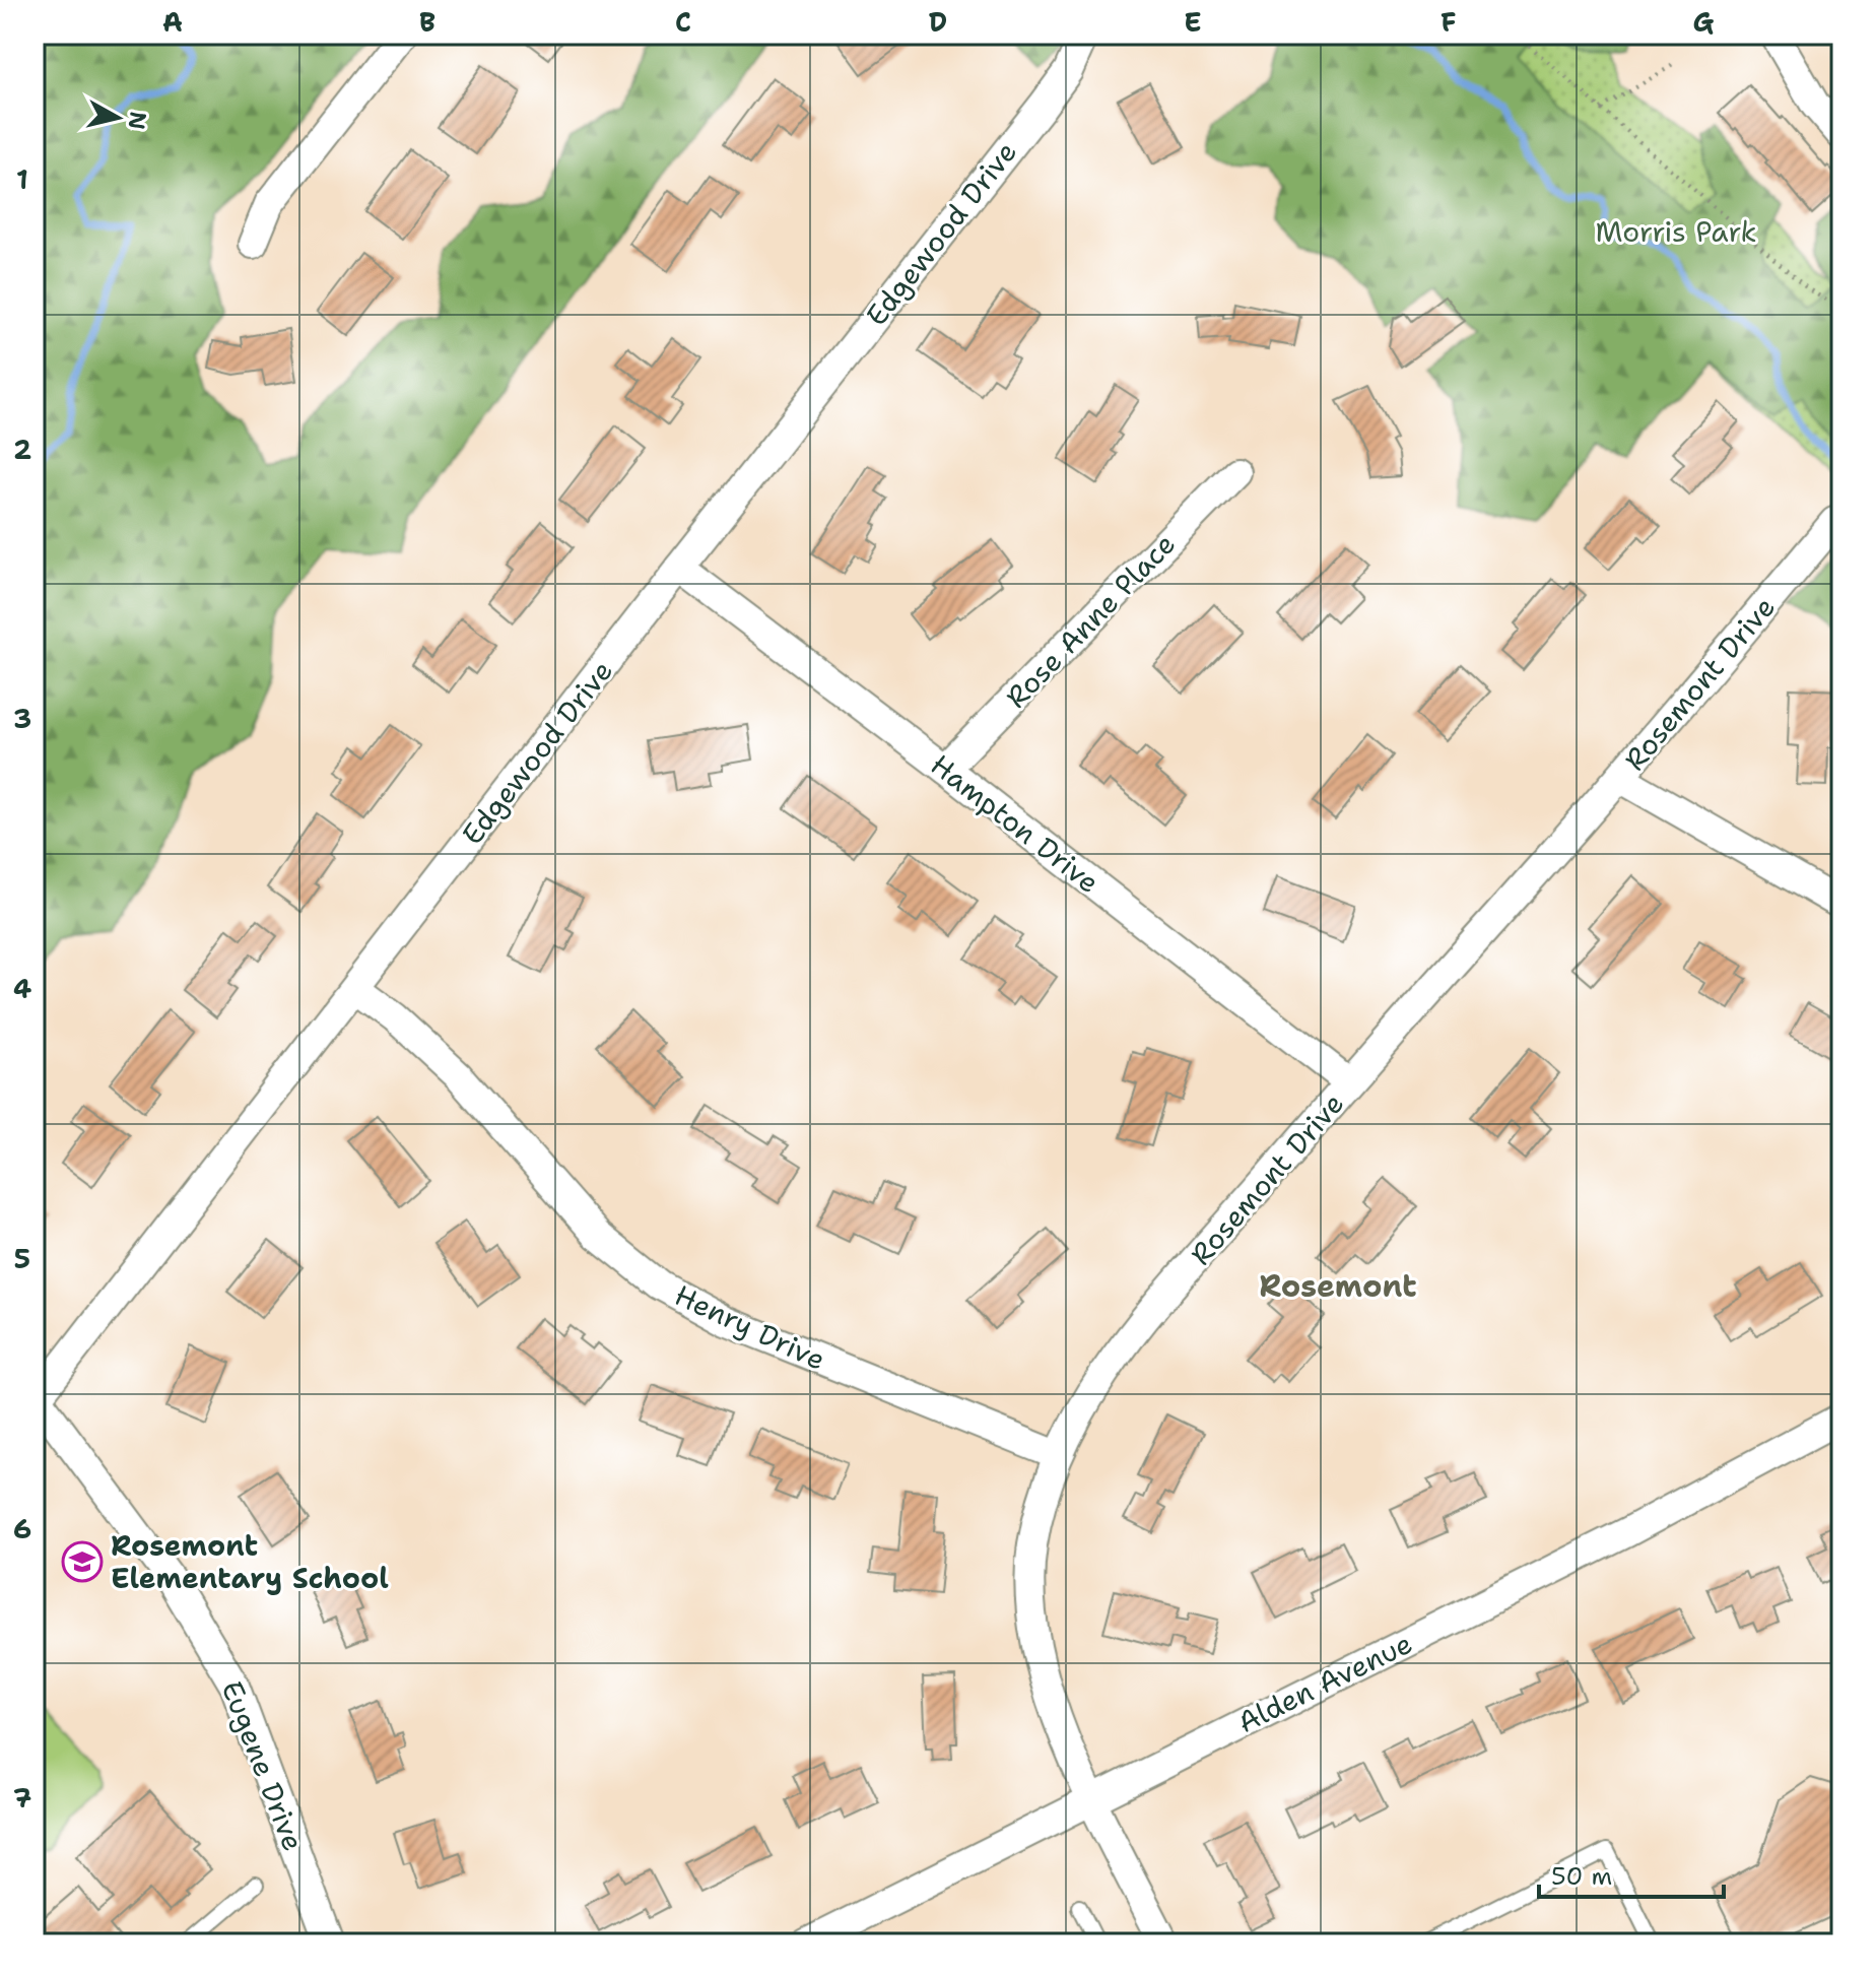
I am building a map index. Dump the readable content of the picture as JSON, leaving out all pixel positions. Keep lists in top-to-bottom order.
{
  "streets": {
    "street": [
      "Edgewood Drive",
      "Rose Anne Place",
      "Rosemont Drive",
      "Hampton Drive",
      "Henry Drive",
      "Alden Avenue",
      "Eugene Drive"
    ]
  },
  "crossings": [
    ["Edgewood Drive", "Hampton Drive"],
    ["Edgewood Drive", "Henry Drive"],
    ["Edgewood Drive", "Eugene Drive"],
    ["Rose Anne Place", "Hampton Drive"],
    ["Rosemont Drive", "Hampton Drive"],
    ["Rosemont Drive", "Henry Drive"],
    ["Rosemont Drive", "Alden Avenue"]
  ],
  "districts": ["Rosemont"],
  "parks": ["Morris Park"],
  "places": {
    "school or university": ["Rosemont Elementary School"]
  },
  "scale_bar": "50 m",
  "north": "right",
  "grid": {
    "columns": [
      "A",
      "B",
      "C",
      "D",
      "E",
      "F",
      "G"
    ],
    "rows": [
      "1",
      "2",
      "3",
      "4",
      "5",
      "6",
      "7"
    ]
  }
}
